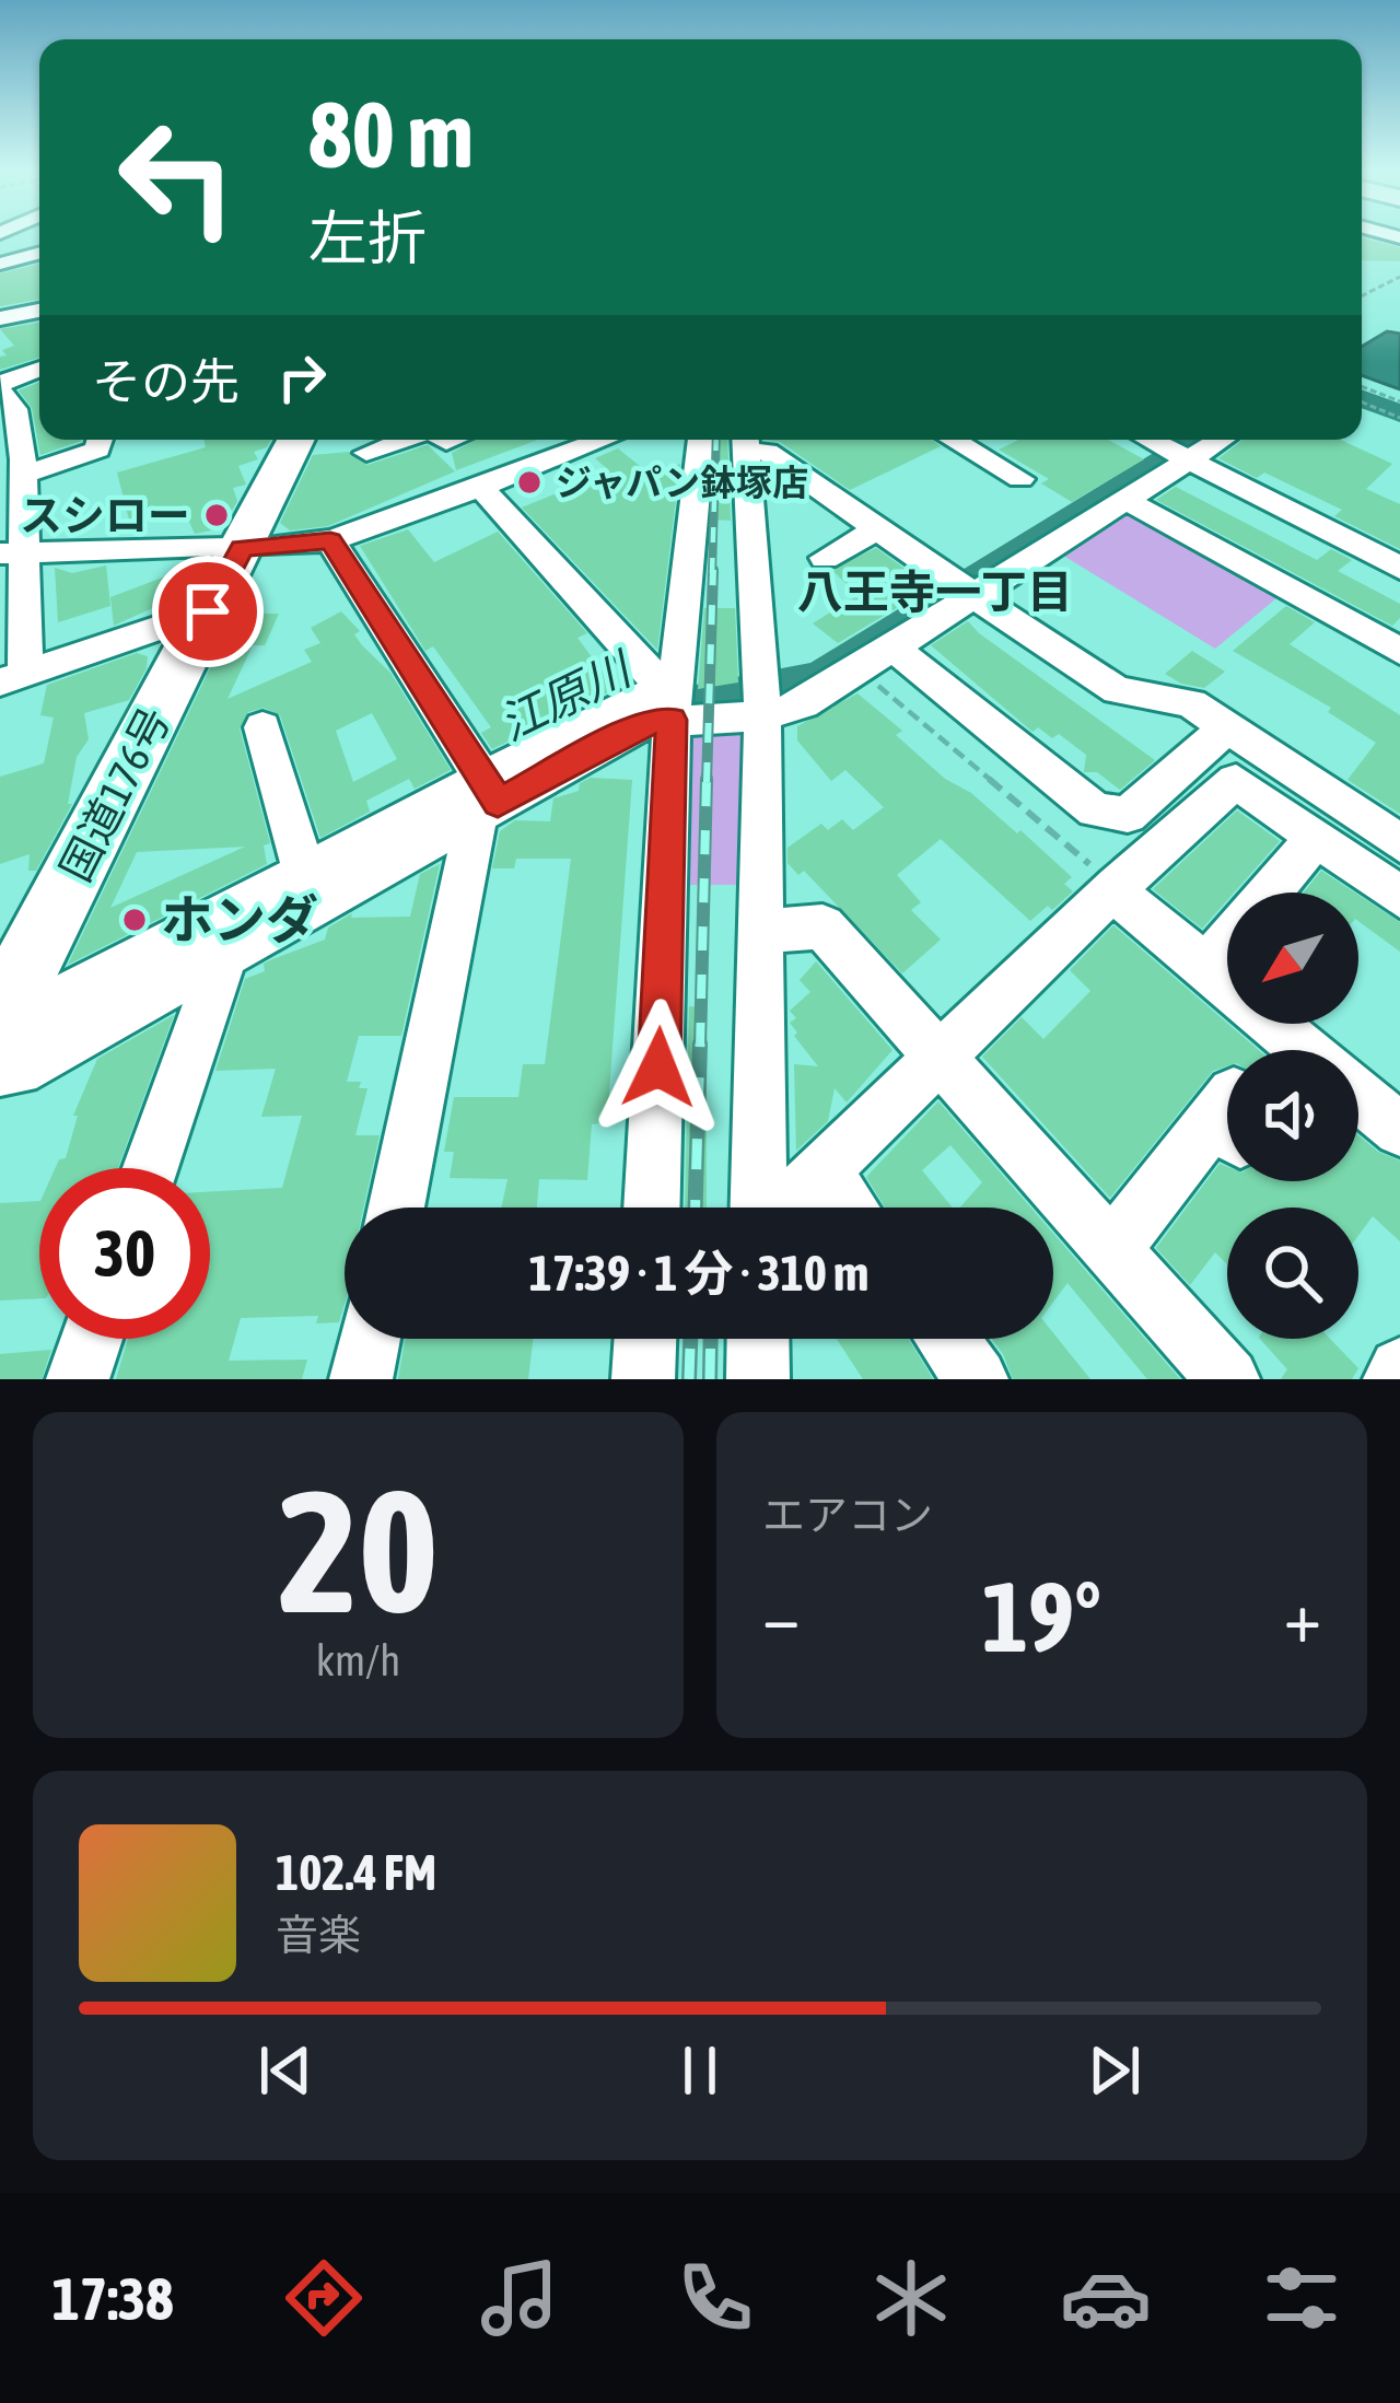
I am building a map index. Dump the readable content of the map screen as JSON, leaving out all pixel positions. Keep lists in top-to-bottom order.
{
  "streets": {
    "highway": ["国道176号"]
  },
  "districts": ["八王寺一丁目"],
  "water": ["江原川"],
  "places": ["ジャパン鉢塚店", "スシロー", "ホンダ"],
  "north": "bottom left",
  "page": {
    "turn": ["80 m", "左折"],
    "then": "その先",
    "limit": "30",
    "trip": "17:39 · 1 分 · 310 m",
    "tile": [
      ["20", "km/h"],
      "エアコン"
    ],
    "heat": ["−", "19°", "+"],
    "song": ["102.4 FM", "音楽"],
    "tabs": "17:38"
  }
}
